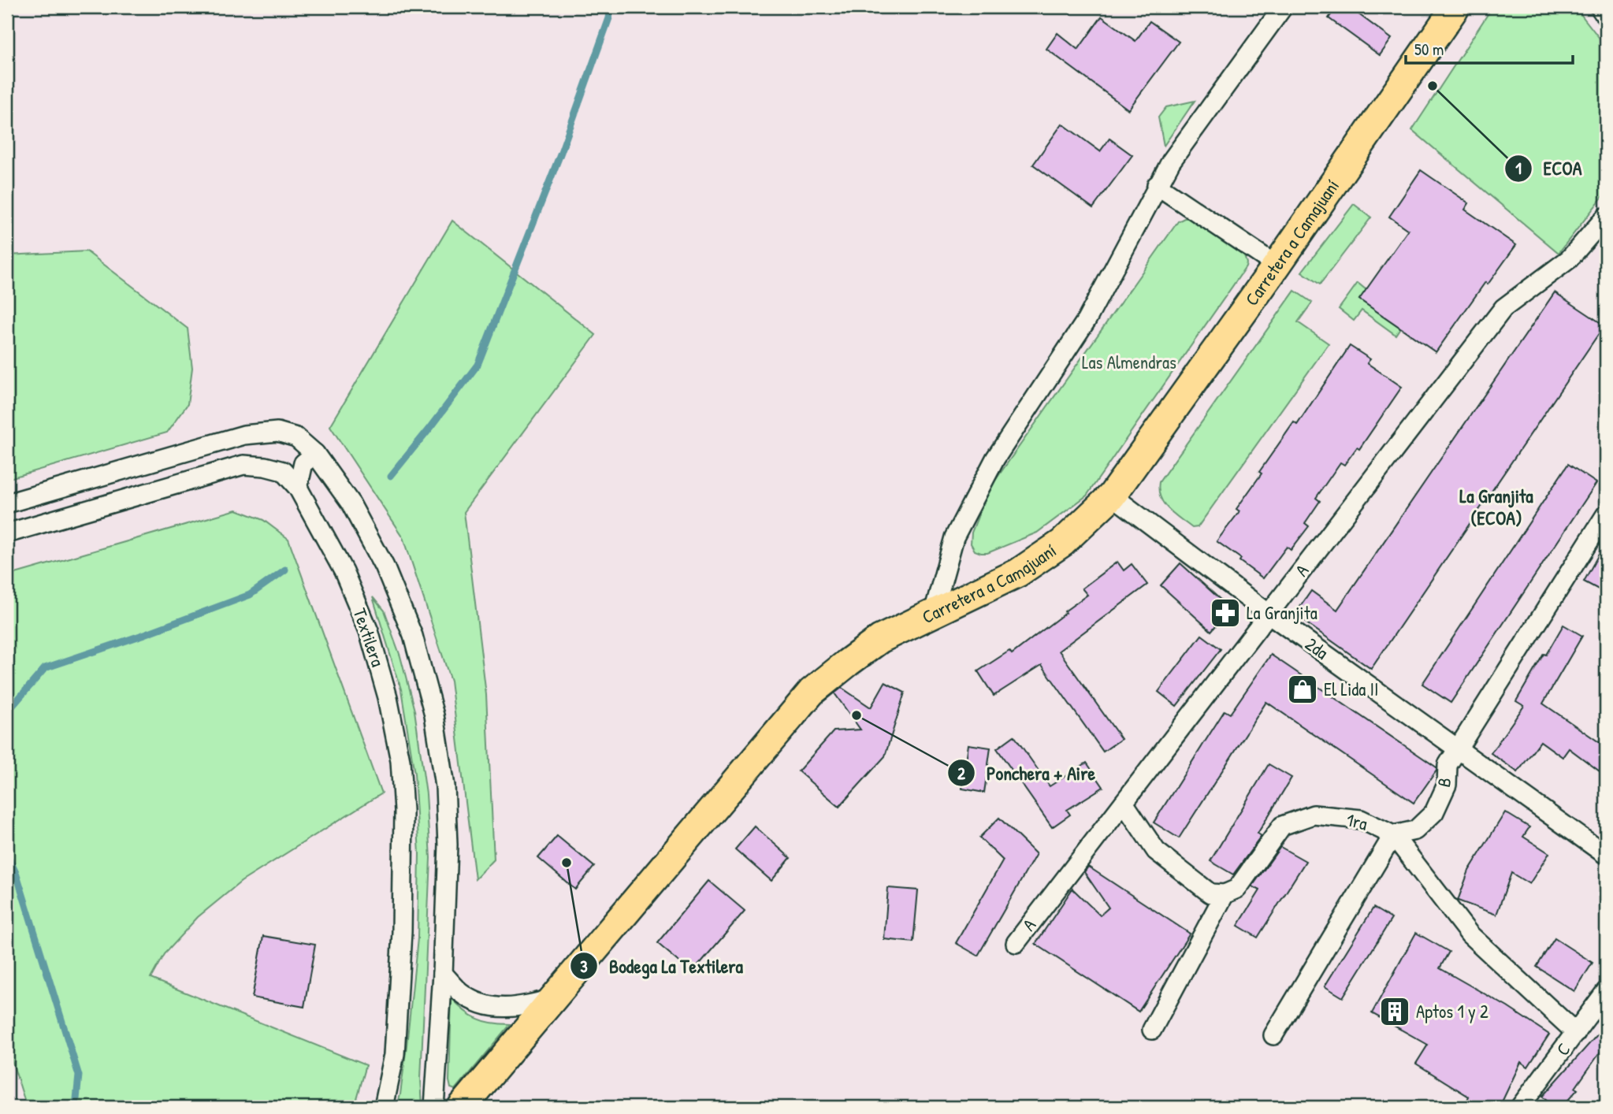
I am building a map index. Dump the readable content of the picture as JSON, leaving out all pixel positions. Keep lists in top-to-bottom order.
{
  "streets": {
    "main road": ["Carretera a Camajuaní"],
    "street": [
      "A",
      "Textilera",
      "2da",
      "B",
      "1ra",
      "C"
    ]
  },
  "crossings": [
    ["Carretera a Camajuaní", "2da"],
    ["A", "2da"],
    ["2da", "B"],
    ["B", "1ra"],
    ["1ra", "C"]
  ],
  "districts": ["La Granjita (ECOA)"],
  "parks": ["Las Almendras"],
  "places": {
    "other": ["ECOA", "Ponchera + Aire", "Bodega La Textilera"],
    "pharmacy": ["La Granjita"],
    "shop": ["El Lida II"],
    "building": ["Aptos 1 y 2"]
  },
  "scale_bar": "50 m"
}
